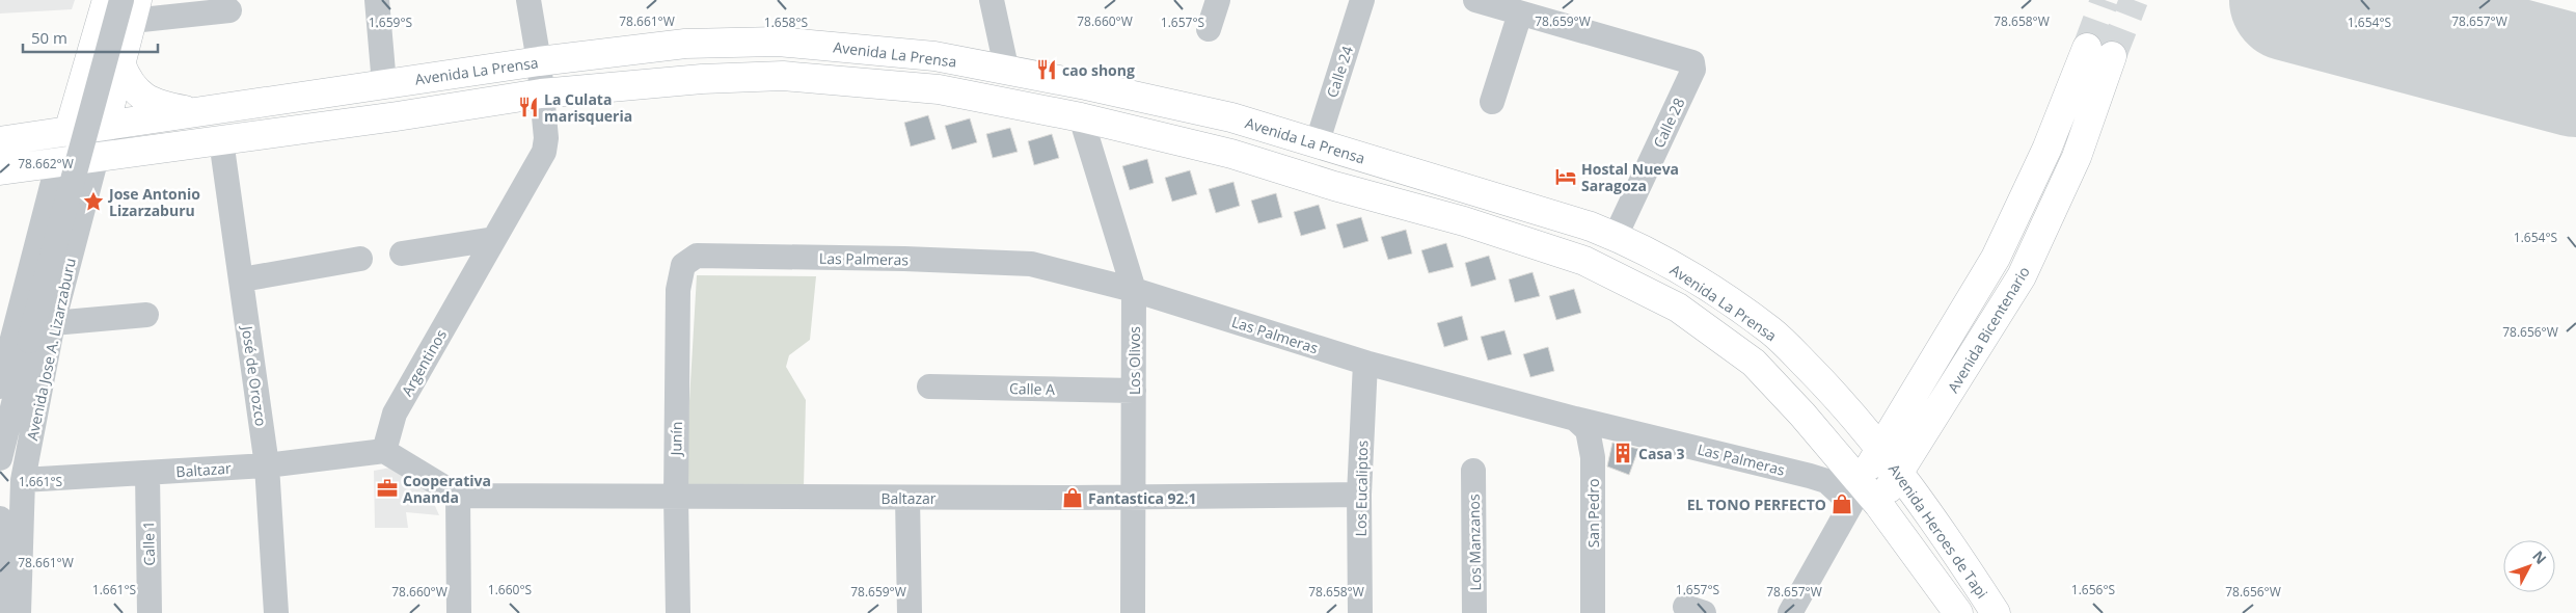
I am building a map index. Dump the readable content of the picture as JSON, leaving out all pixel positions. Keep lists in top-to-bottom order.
{
  "streets": {
    "main road": [
      "Avenida La Prensa",
      "Avenida Bicentenario",
      "Avenida Jose A. Lizarzaburu",
      "Avenida Heroes de Tapi"
    ],
    "street": [
      "Calle 24",
      "Calle 28",
      "Las Palmeras",
      "Los Olivos",
      "Argentinos",
      "José de Orozco",
      "Calle A",
      "Junín",
      "Baltazar",
      "Los Eucaliptos",
      "San Pedro",
      "Los Manzanos",
      "Calle 1"
    ]
  },
  "crossings": [
    ["Avenida La Prensa", "Calle 24"],
    ["Avenida La Prensa", "Calle 28"],
    ["Avenida La Prensa", "Las Palmeras"],
    ["Avenida La Prensa", "Avenida Bicentenario"],
    ["Avenida La Prensa", "Avenida Jose A. Lizarzaburu"],
    ["Avenida La Prensa", "Los Olivos"],
    ["Avenida La Prensa", "Argentinos"],
    ["Avenida La Prensa", "José de Orozco"],
    ["Avenida La Prensa", "Avenida Heroes de Tapi"],
    ["Las Palmeras", "Avenida Bicentenario"],
    ["Las Palmeras", "Los Olivos"],
    ["Las Palmeras", "Junín"],
    ["Las Palmeras", "Los Eucaliptos"],
    ["Las Palmeras", "San Pedro"],
    ["Avenida Bicentenario", "Avenida Heroes de Tapi"],
    ["Avenida Jose A. Lizarzaburu", "Baltazar"],
    ["Los Olivos", "Calle A"],
    ["Los Olivos", "Baltazar"],
    ["Argentinos", "Baltazar"],
    ["José de Orozco", "Baltazar"],
    ["Junín", "Baltazar"],
    ["Baltazar", "Los Eucaliptos"],
    ["Baltazar", "Calle 1"]
  ],
  "places": {
    "restaurant": ["cao shong", "La Culata marisqueria"],
    "hotel": ["Hostal Nueva Saragoza"],
    "place": ["Jose Antonio Lizarzaburu"],
    "building": ["Casa 3"],
    "office": ["Cooperativa Ananda"],
    "shop": ["Fantastica 92.1", "EL TONO PERFECTO"]
  },
  "scale_bar": "50 m",
  "north": "top right",
  "coordinates": [
    "78.661°W",
    "78.660°W",
    "78.659°W",
    "78.658°W",
    "78.657°W",
    "1.659°S",
    "1.658°S",
    "1.657°S",
    "1.654°S",
    "78.662°W",
    "78.656°W",
    "1.661°S",
    "1.660°S",
    "1.656°S"
  ]
}
